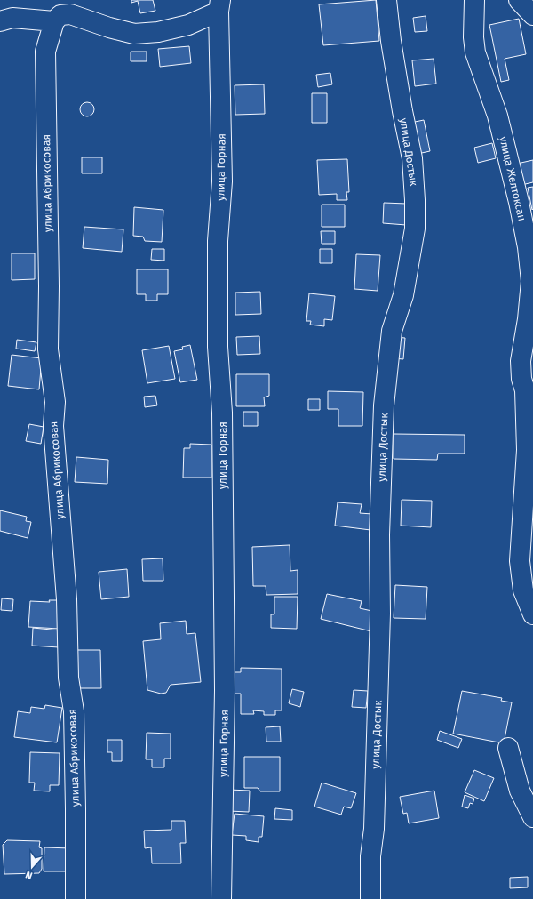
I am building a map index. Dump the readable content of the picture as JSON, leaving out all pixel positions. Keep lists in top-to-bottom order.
{
  "streets": {
    "street": [
      "улица Достык",
      "улица Горная",
      "улица Желтоксан",
      "улица Абрикосовая"
    ]
  },
  "north": "bottom"
}
